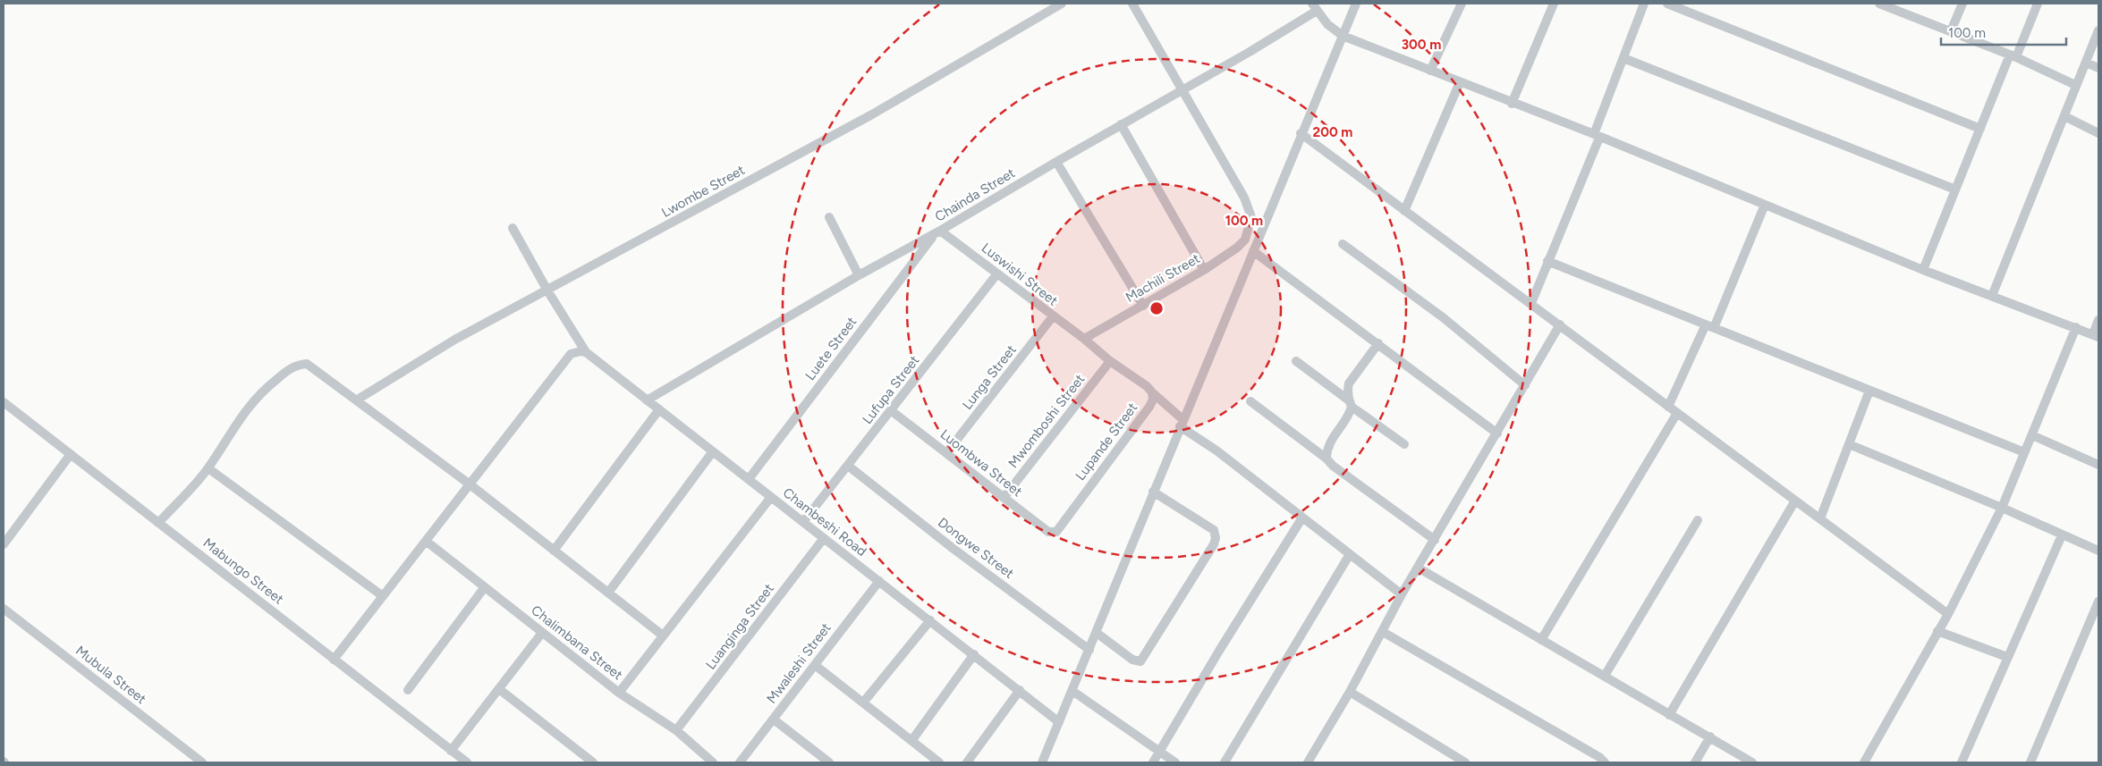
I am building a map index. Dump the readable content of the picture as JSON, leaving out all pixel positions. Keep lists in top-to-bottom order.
{
  "streets": {
    "street": [
      "Lwombe Street",
      "Chainda Street",
      "Luswishi Street",
      "Machili Street",
      "Luete Street",
      "Lunga Street",
      "Lufupa Street",
      "Mwomboshi Street",
      "Lupande Street",
      "Luombwa Street",
      "Chambeshi Road",
      "Dongwe Street",
      "Mabungo Street",
      "Luanginga Street",
      "Chalimbana Street",
      "Mwaleshi Street",
      "Mubula Street"
    ]
  },
  "crossings": [
    ["Lwombe Street", "Chambeshi Road"],
    ["Chainda Street", "Luswishi Street"],
    ["Chainda Street", "Luete Street"],
    ["Chainda Street", "Chambeshi Road"],
    ["Luswishi Street", "Machili Street"],
    ["Luswishi Street", "Luete Street"],
    ["Luswishi Street", "Lunga Street"],
    ["Luswishi Street", "Lufupa Street"],
    ["Luete Street", "Chambeshi Road"],
    ["Lunga Street", "Luombwa Street"],
    ["Lufupa Street", "Luombwa Street"],
    ["Lufupa Street", "Chambeshi Road"],
    ["Lufupa Street", "Dongwe Street"],
    ["Mwomboshi Street", "Luombwa Street"],
    ["Lupande Street", "Luombwa Street"],
    ["Chambeshi Road", "Luanginga Street"],
    ["Chambeshi Road", "Mwaleshi Street"],
    ["Luanginga Street", "Chalimbana Street"]
  ],
  "scale_bar": "100 m",
  "rings": ["300 m", "200 m", "100 m"]
}
